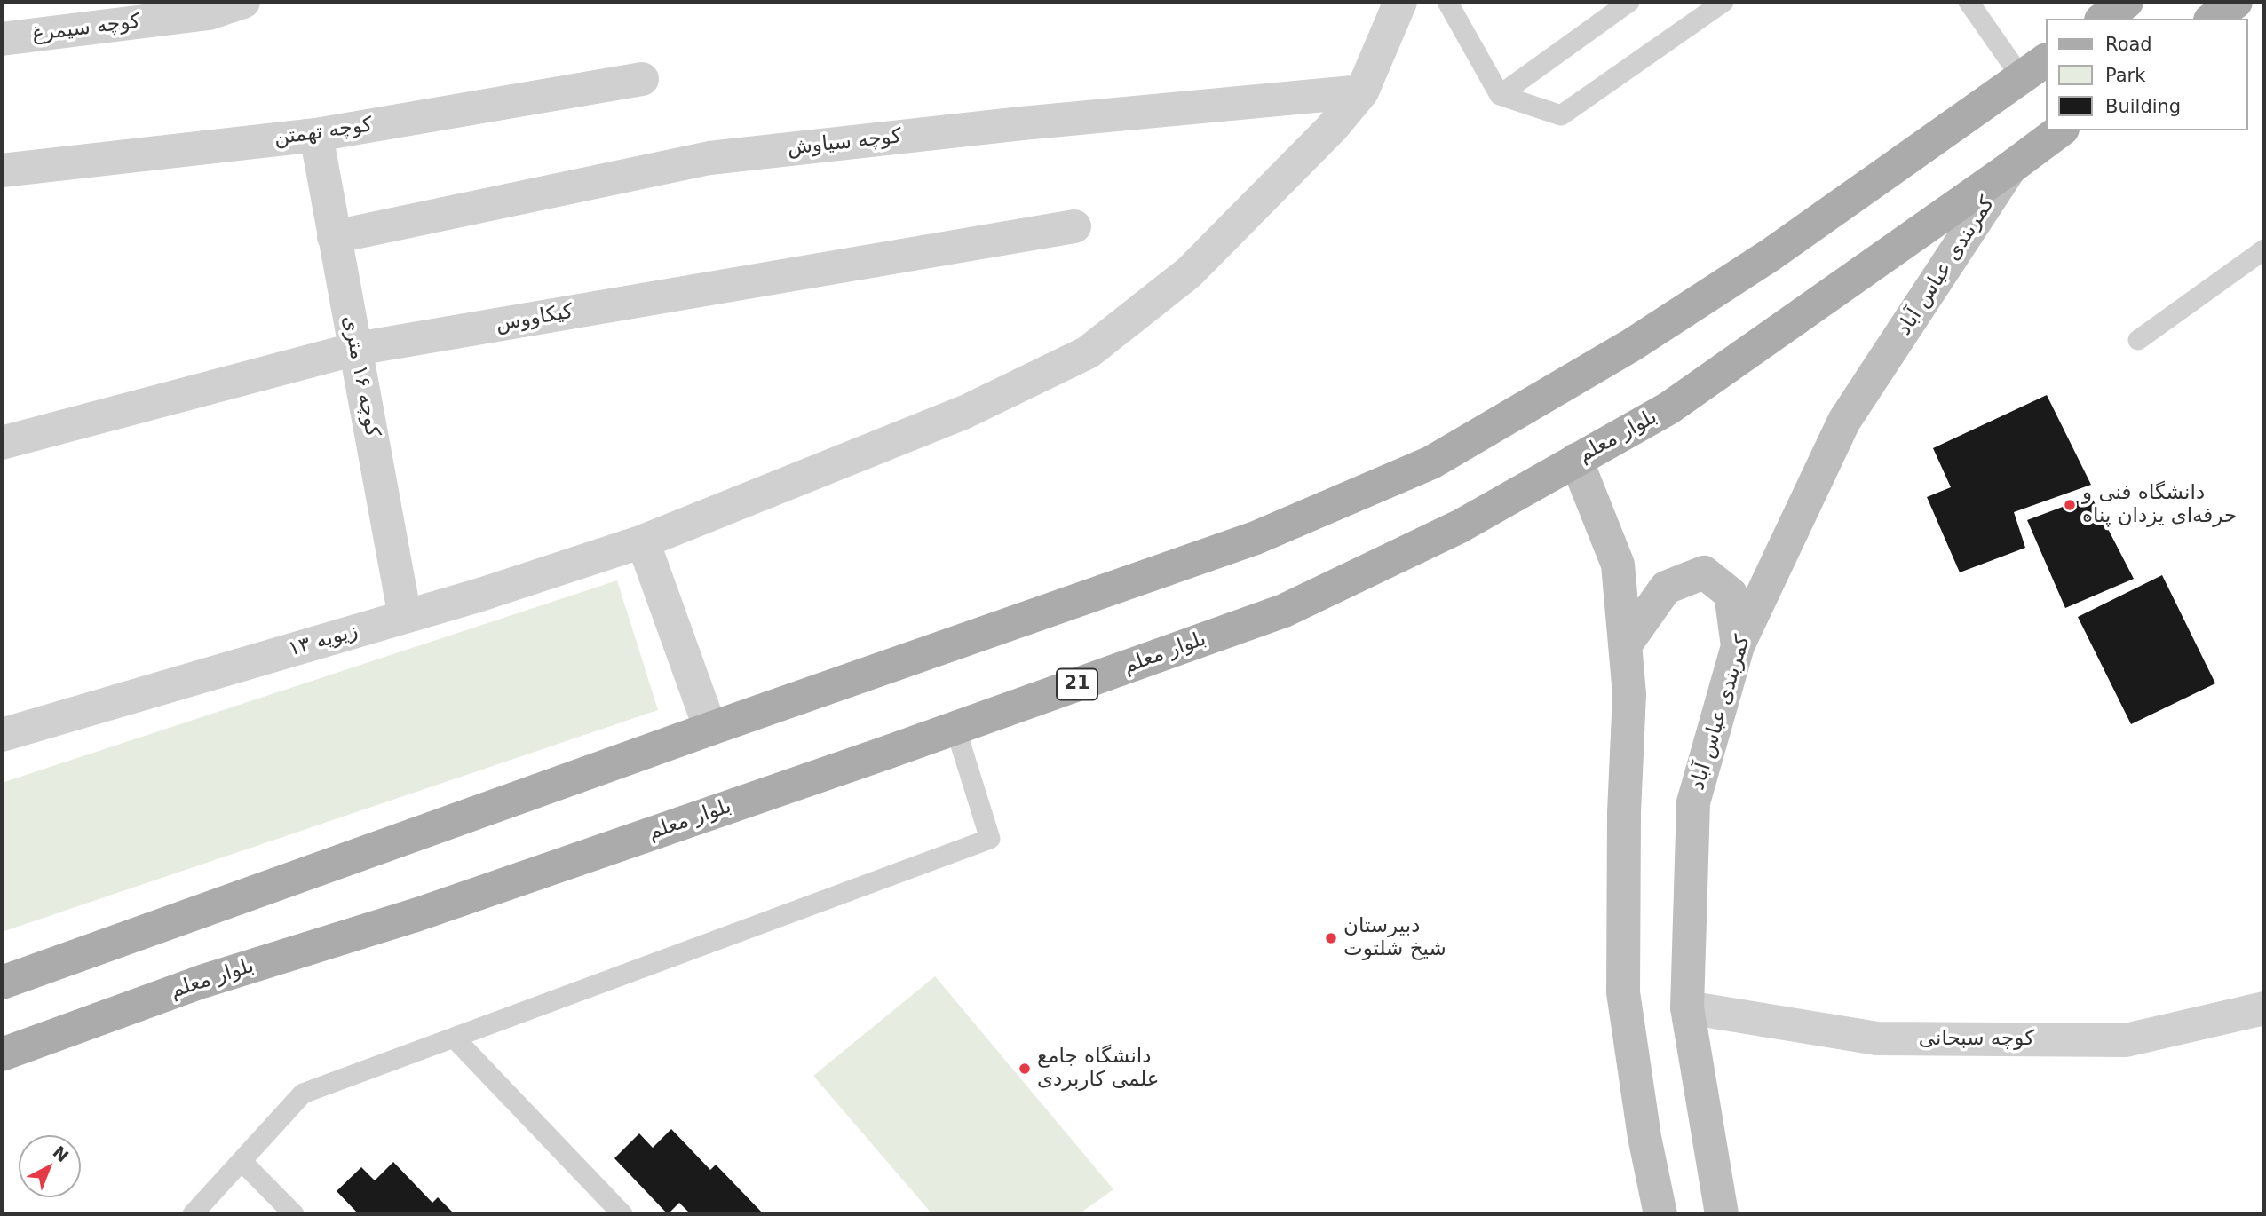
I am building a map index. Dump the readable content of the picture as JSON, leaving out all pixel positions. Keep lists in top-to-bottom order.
{
  "streets": {
    "main road": ["کمربندی عباس آباد", "بلوار معلم", "21"],
    "street": [
      "کوچه سیمرغ",
      "کوچه تهمتن",
      "کوچه سیاوش",
      "کیکاووس",
      "کوچه ۱۶ متری",
      "زیویه ۱۳",
      "کوچه سبحانی"
    ]
  },
  "crossings": [
    ["کوچه تهمتن", "کوچه ۱۶ متری"],
    ["کوچه سیاوش", "کوچه ۱۶ متری"],
    ["کوچه سیاوش", "زیویه ۱۳"],
    ["کمربندی عباس آباد", "بلوار معلم"],
    ["کمربندی عباس آباد", "کوچه سبحانی"],
    ["کیکاووس", "کوچه ۱۶ متری"],
    ["کوچه ۱۶ متری", "زیویه ۱۳"]
  ],
  "places": ["دانشگاه فنی و حرفه‌ای یزدان پناه", "دبیرستان شیخ شلتوت", "دانشگاه جامع علمی کاربردی"],
  "legend": ["Road", "Park", "Building"],
  "north": "top right"
}
